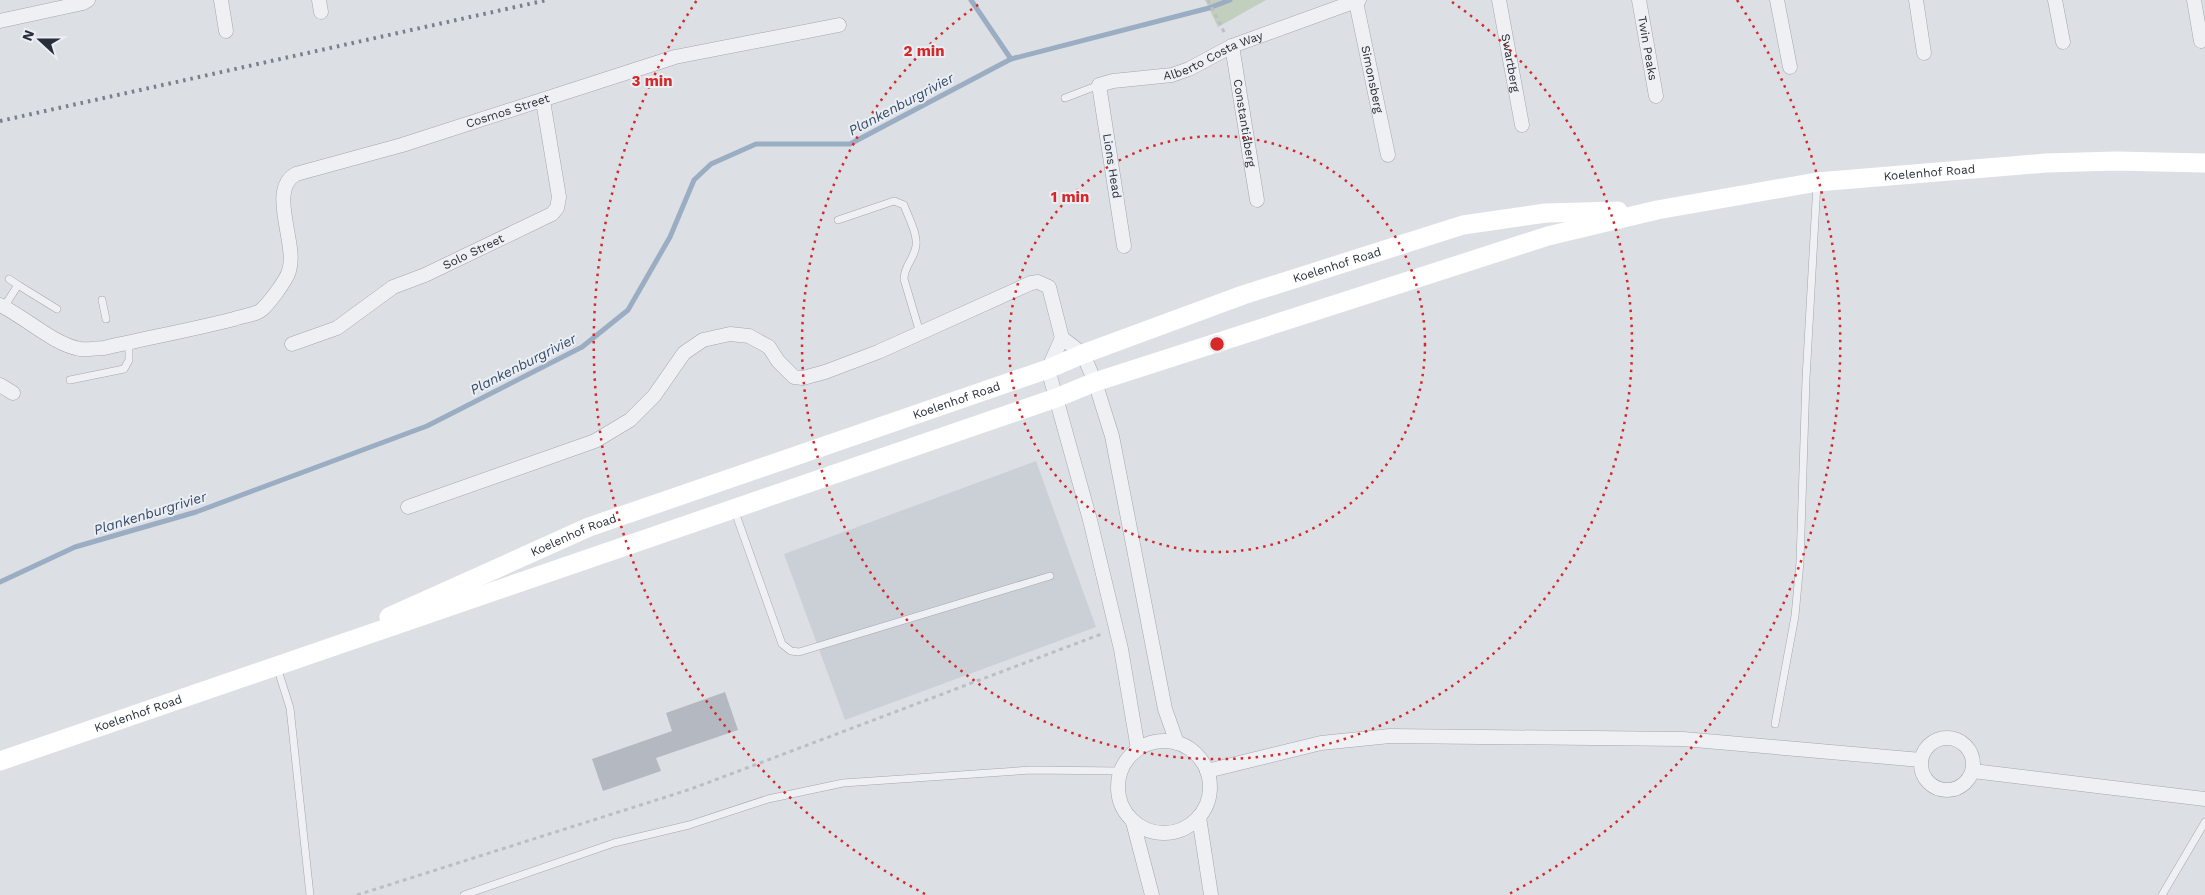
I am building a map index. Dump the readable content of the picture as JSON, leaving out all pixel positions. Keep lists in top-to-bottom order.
{
  "streets": {
    "main road": ["Koelenhof Road"],
    "street": [
      "Twin Peaks",
      "Alberto Costa Way",
      "Swartberg",
      "Simonsberg",
      "Cosmos Street",
      "Constantiaberg",
      "Lions Head",
      "Solo Street"
    ]
  },
  "crossings": [
    ["Alberto Costa Way", "Simonsberg"],
    ["Alberto Costa Way", "Constantiaberg"],
    ["Alberto Costa Way", "Lions Head"],
    ["Cosmos Street", "Solo Street"]
  ],
  "water": ["Plankenburgrivier"],
  "north": "left",
  "rings": ["2 min", "3 min", "1 min"]
}
